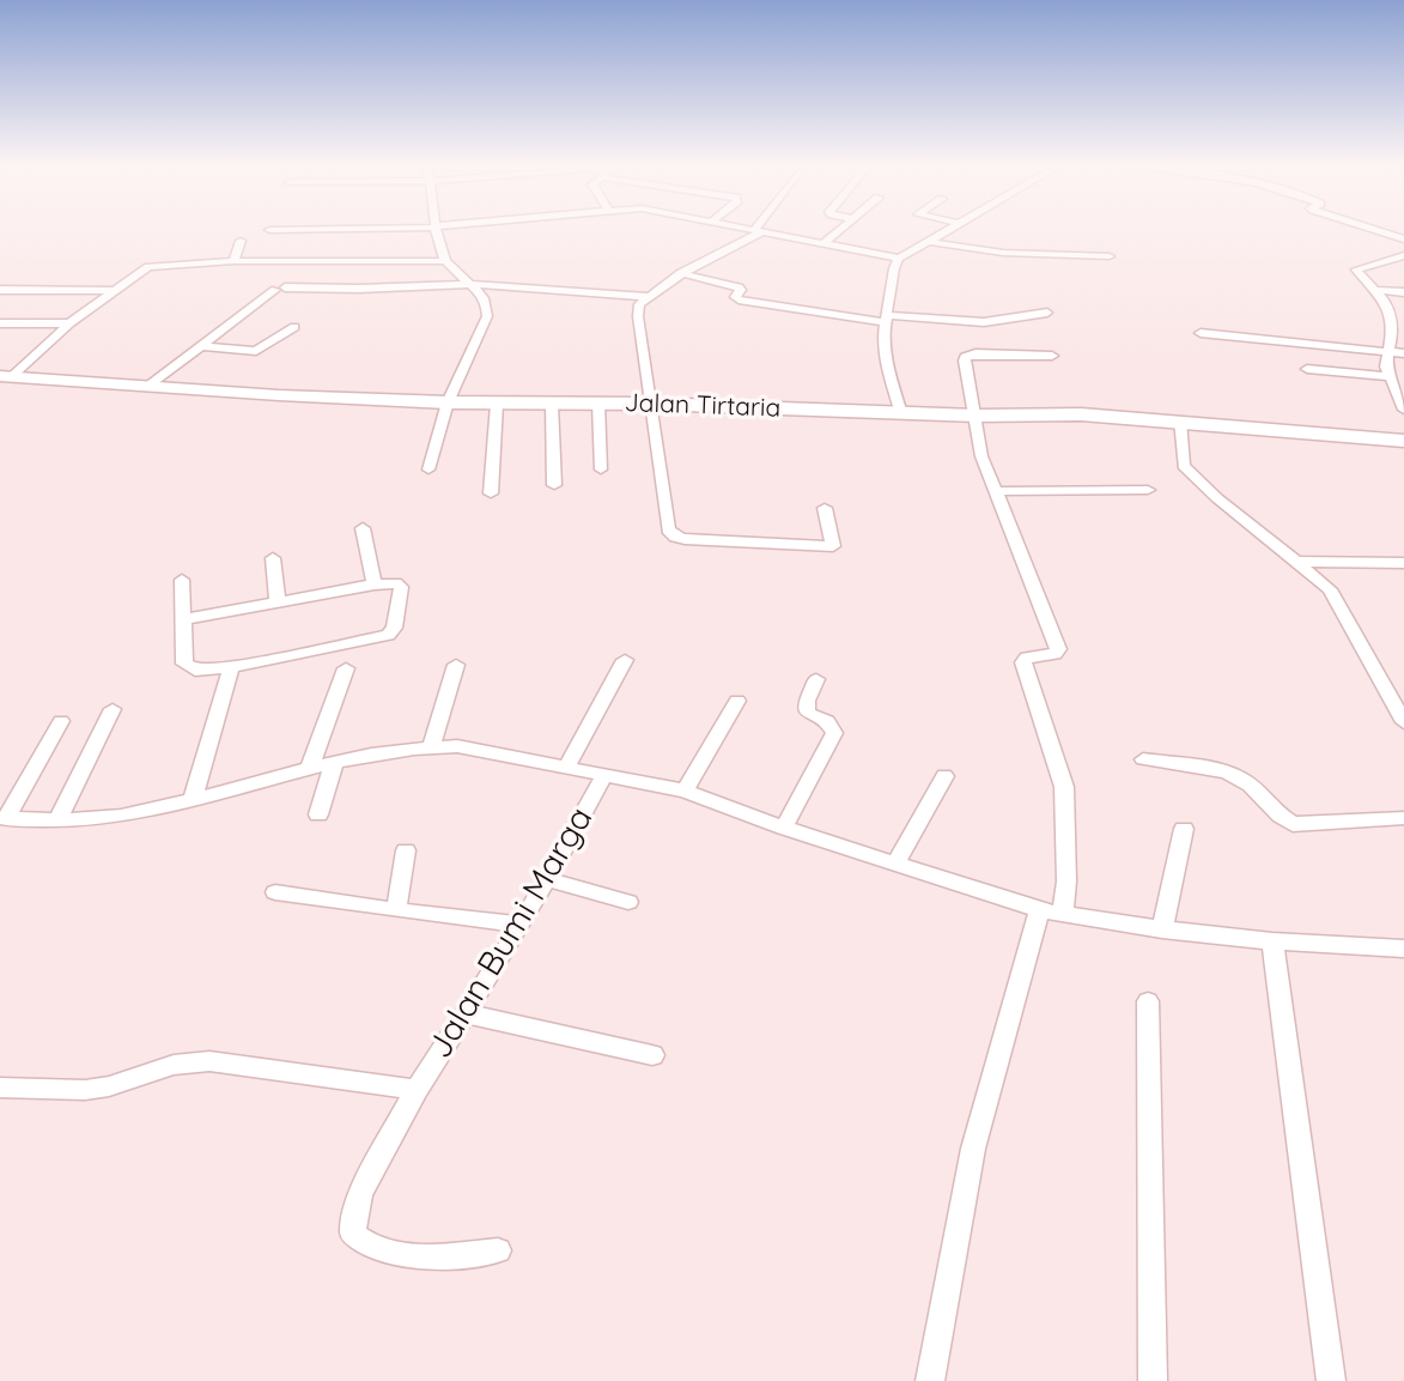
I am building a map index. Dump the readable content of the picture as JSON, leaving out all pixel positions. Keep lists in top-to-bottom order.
{
  "streets": {
    "street": ["Jalan Tirtaria", "Jalan Bumi Marga"]
  }
}
